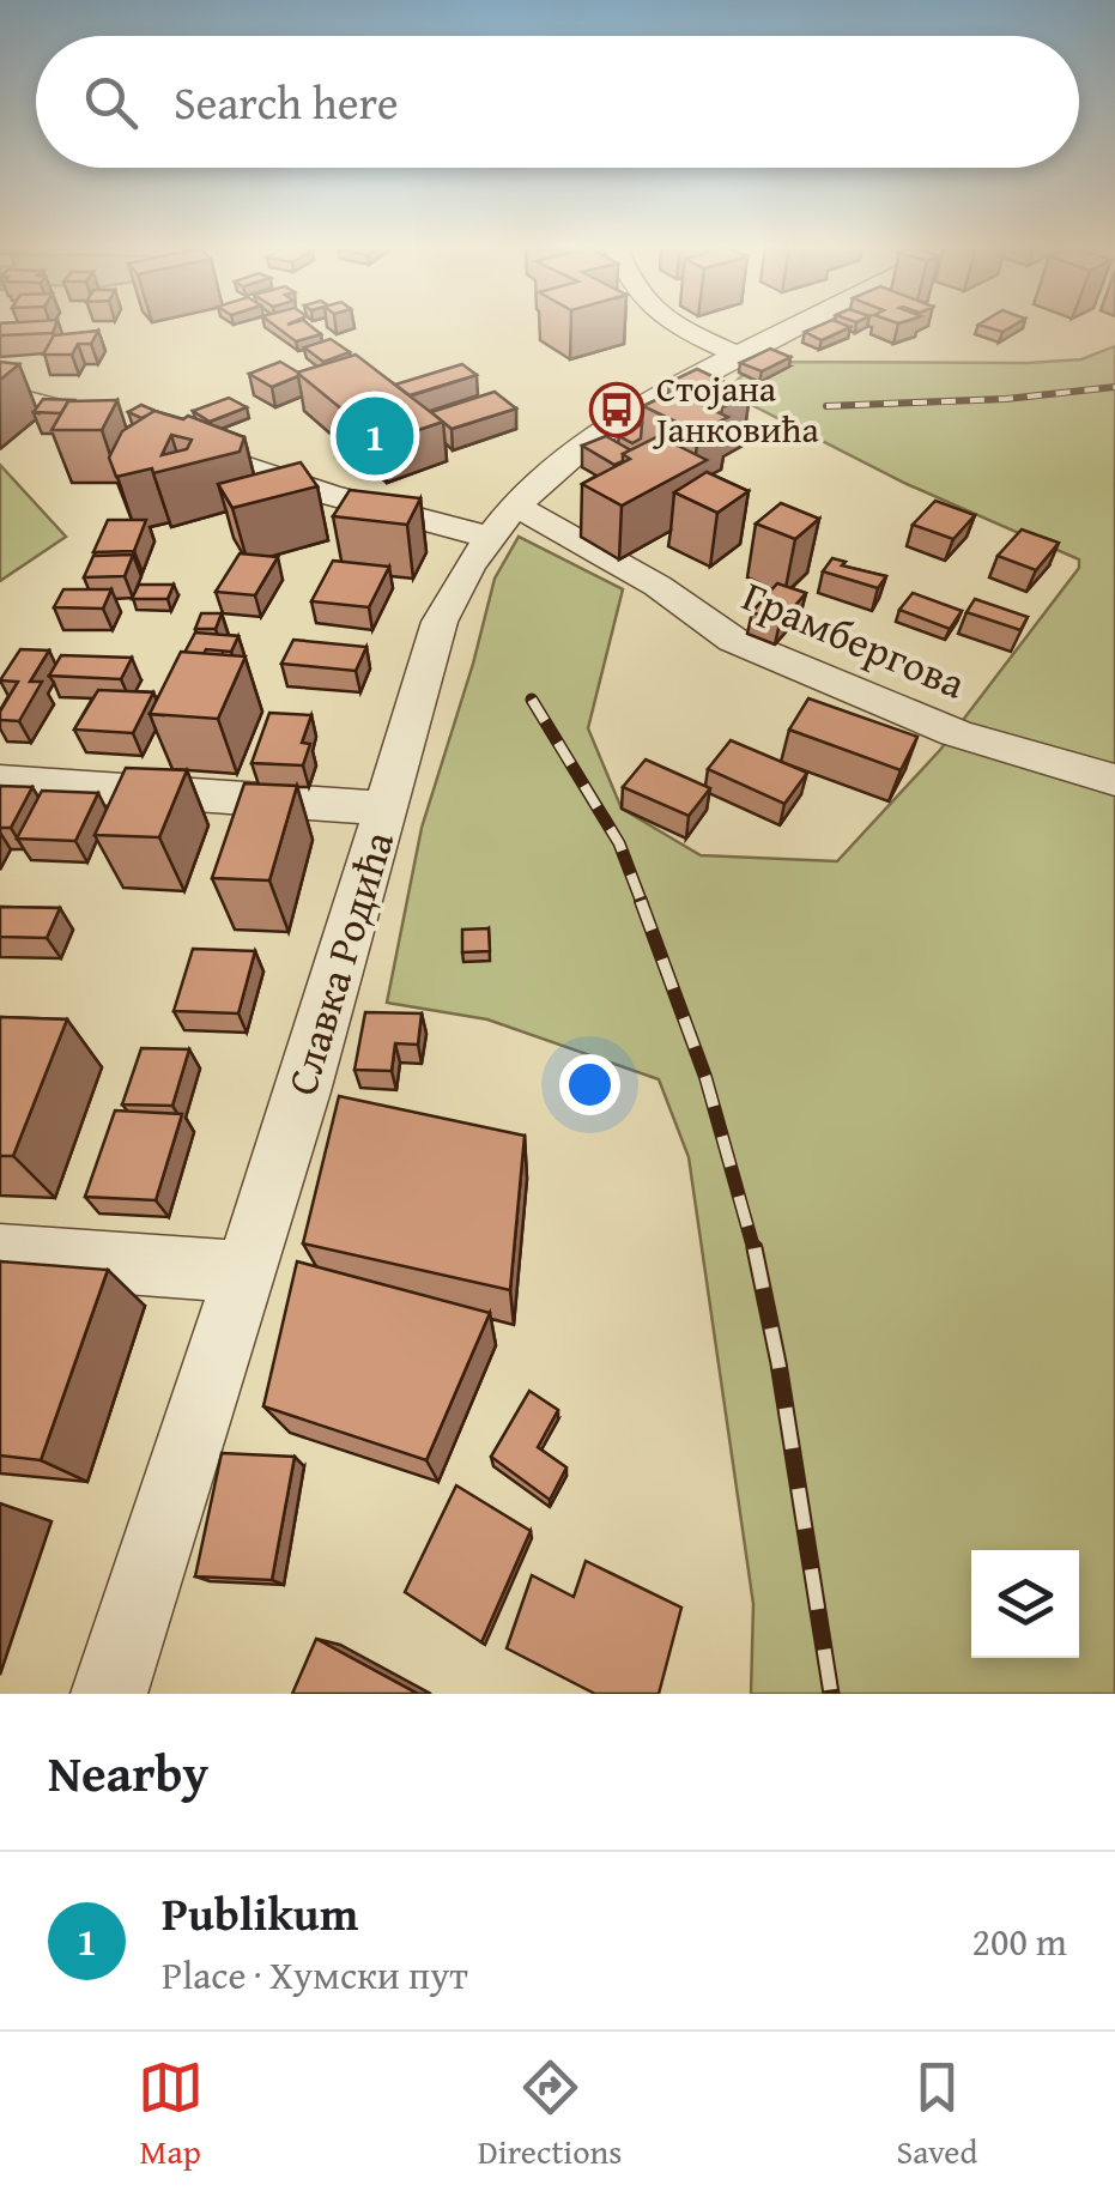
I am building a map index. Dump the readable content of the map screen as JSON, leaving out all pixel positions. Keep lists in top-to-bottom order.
{
  "streets": {
    "street": ["Грамбергова", "Славка Родића"]
  },
  "crossings": [
    ["Грамбергова", "Славка Родића"]
  ],
  "places": {
    "bus stop": ["Стојана Јанковића"]
  },
  "page": {
    "search": "Search here",
    "pins": "1",
    "heading": "Nearby",
    "list": [
      {
        "mark": "1",
        "name": "Publikum",
        "note": "Place · Хумски пут",
        "value": "200 m"
      }
    ],
    "nav": ["Map", "Directions", "Saved"]
  }
}
